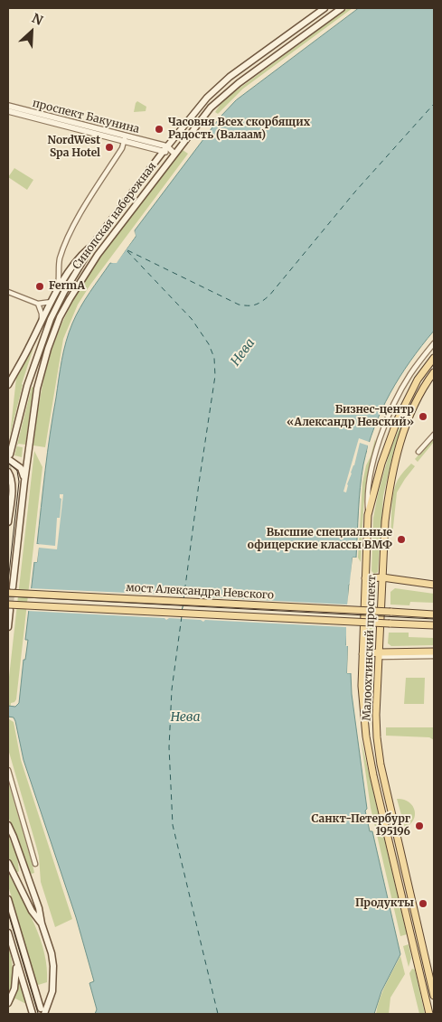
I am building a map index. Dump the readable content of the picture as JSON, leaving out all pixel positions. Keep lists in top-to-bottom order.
{
  "streets": {
    "main road": ["Синопская набережная", "мост Александра Невского", "Малоохтинский проспект"],
    "street": ["проспект Бакунина"]
  },
  "crossings": [
    ["проспект Бакунина", "Синопская набережная"],
    ["Синопская набережная", "мост Александра Невского"]
  ],
  "water": ["Нева"],
  "places": [
    "Часовня Всех скорбящих Радость (Валаам)",
    "NordWest Spa Hotel",
    "FermA",
    "Бизнес-центр «Александр Невский»",
    "Высшие специальные офицерские классы ВМФ",
    "Санкт-Петербург 195196",
    "Продукты"
  ],
  "north": "top right"
}
